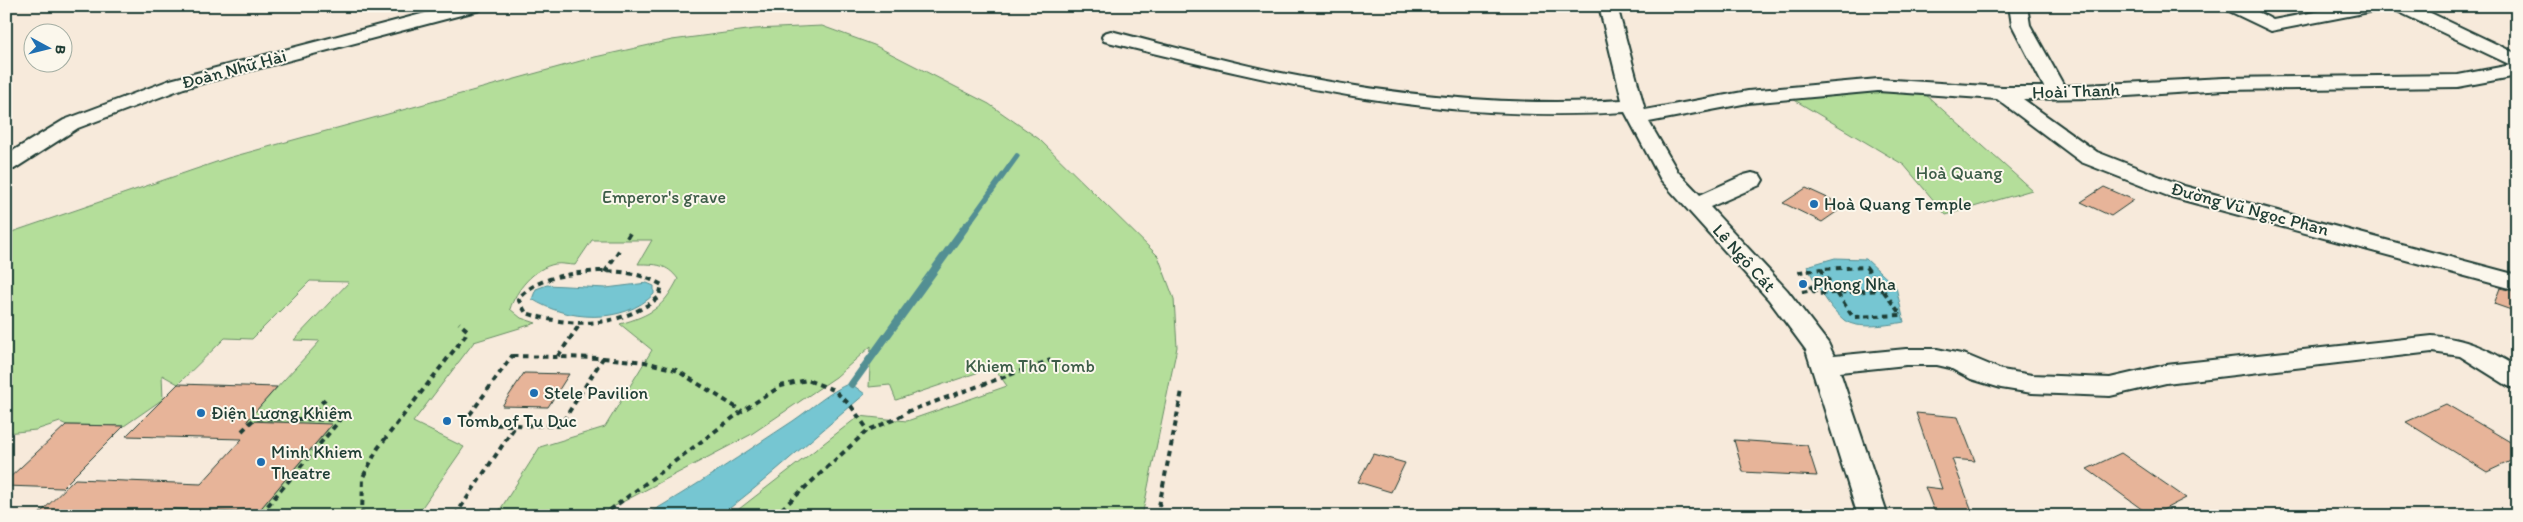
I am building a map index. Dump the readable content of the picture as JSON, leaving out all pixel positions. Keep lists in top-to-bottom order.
{
  "streets": {
    "street": [
      "Đoàn Nhữ Hài",
      "Hoài Thanh",
      "Đường Vũ Ngọc Phan",
      "Lê Ngô Cát"
    ]
  },
  "crossings": [
    ["Hoài Thanh", "Đường Vũ Ngọc Phan"],
    ["Hoài Thanh", "Lê Ngô Cát"]
  ],
  "parks": ["Hoà Quang", "Emperor's grave", "Khiem Tho Tomb"],
  "places": [
    "Hoà Quang Temple",
    "Phong Nha",
    "Stele Pavilion",
    "Điện Lương Khiêm",
    "Tomb of Tu Duc",
    "Minh Khiem Theatre"
  ],
  "north": "right"
}
